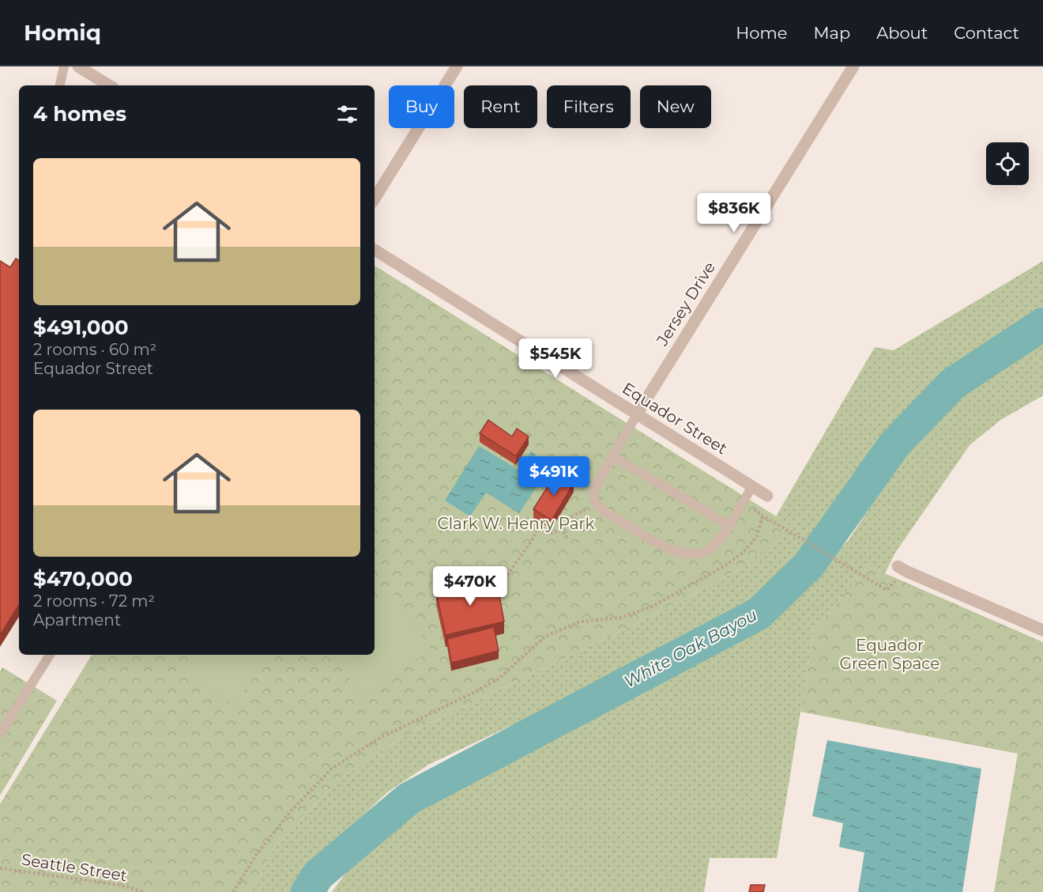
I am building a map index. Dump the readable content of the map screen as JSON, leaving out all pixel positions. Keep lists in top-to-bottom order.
{
  "streets": {
    "street": ["Jersey Drive", "Equador Street"],
    "path": ["Seattle Street"]
  },
  "crossings": [
    ["Jersey Drive", "Equador Street"]
  ],
  "water": ["White Oak Bayou"],
  "parks": ["Clark W. Henry Park", "Equador Green Space"],
  "page": {
    "header": "Homiq",
    "nav": [
      "Home",
      "Map",
      "About",
      "Contact"
    ],
    "chip": [
      "Buy",
      "Rent",
      "Filters",
      "New"
    ],
    "heading": "4 homes",
    "list": [
      {
        "name": "$491,000",
        "note": "2 rooms · 60 m² · Equador Street"
      },
      {
        "name": "$470,000",
        "note": "2 rooms · 72 m² · Apartment"
      }
    ],
    "price": [
      "$836K",
      "$545K",
      "$491K",
      "$470K"
    ]
  }
}
